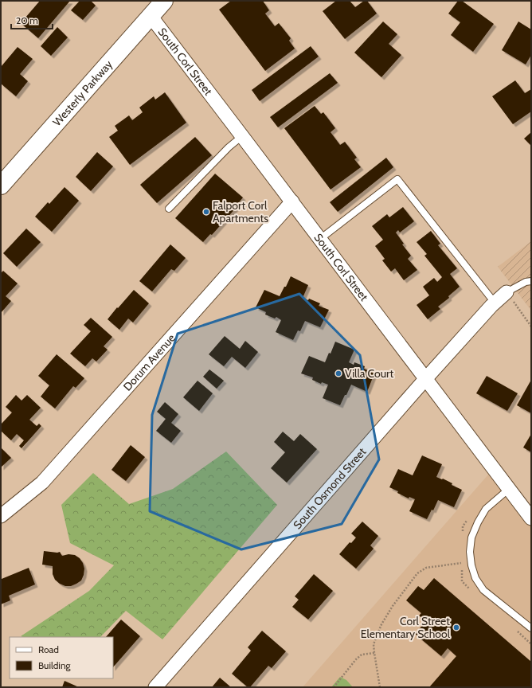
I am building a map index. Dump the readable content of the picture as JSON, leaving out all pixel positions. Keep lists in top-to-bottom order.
{
  "streets": {
    "main road": ["Westerly Parkway"],
    "street": ["South Corl Street", "Dorum Avenue", "South Osmond Street"]
  },
  "crossings": [
    ["South Corl Street", "Westerly Parkway"],
    ["South Corl Street", "Dorum Avenue"],
    ["South Corl Street", "South Osmond Street"]
  ],
  "places": ["Falport Corl Apartments", "Villa Court", "Corl Street Elementary School"],
  "legend": ["Road", "Building"],
  "scale_bar": "20 m"
}
